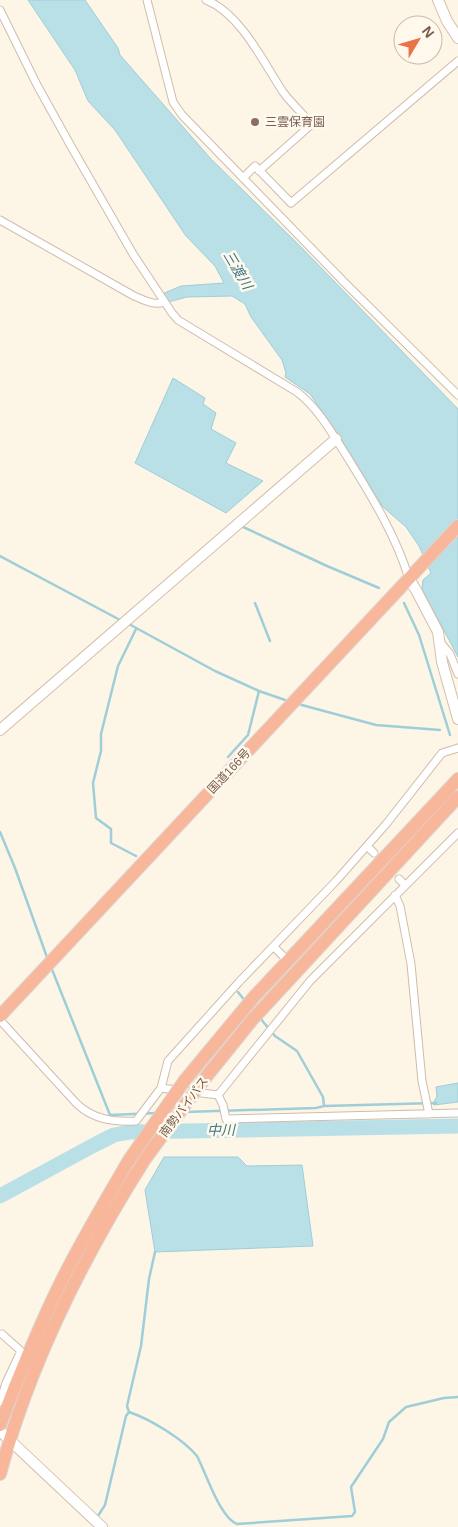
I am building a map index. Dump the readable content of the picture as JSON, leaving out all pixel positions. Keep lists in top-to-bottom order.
{
  "streets": {
    "highway": ["国道166号", "南勢バイパス"]
  },
  "water": ["三渡川", "中川"],
  "places": ["三雲保育園"],
  "north": "top right"
}
